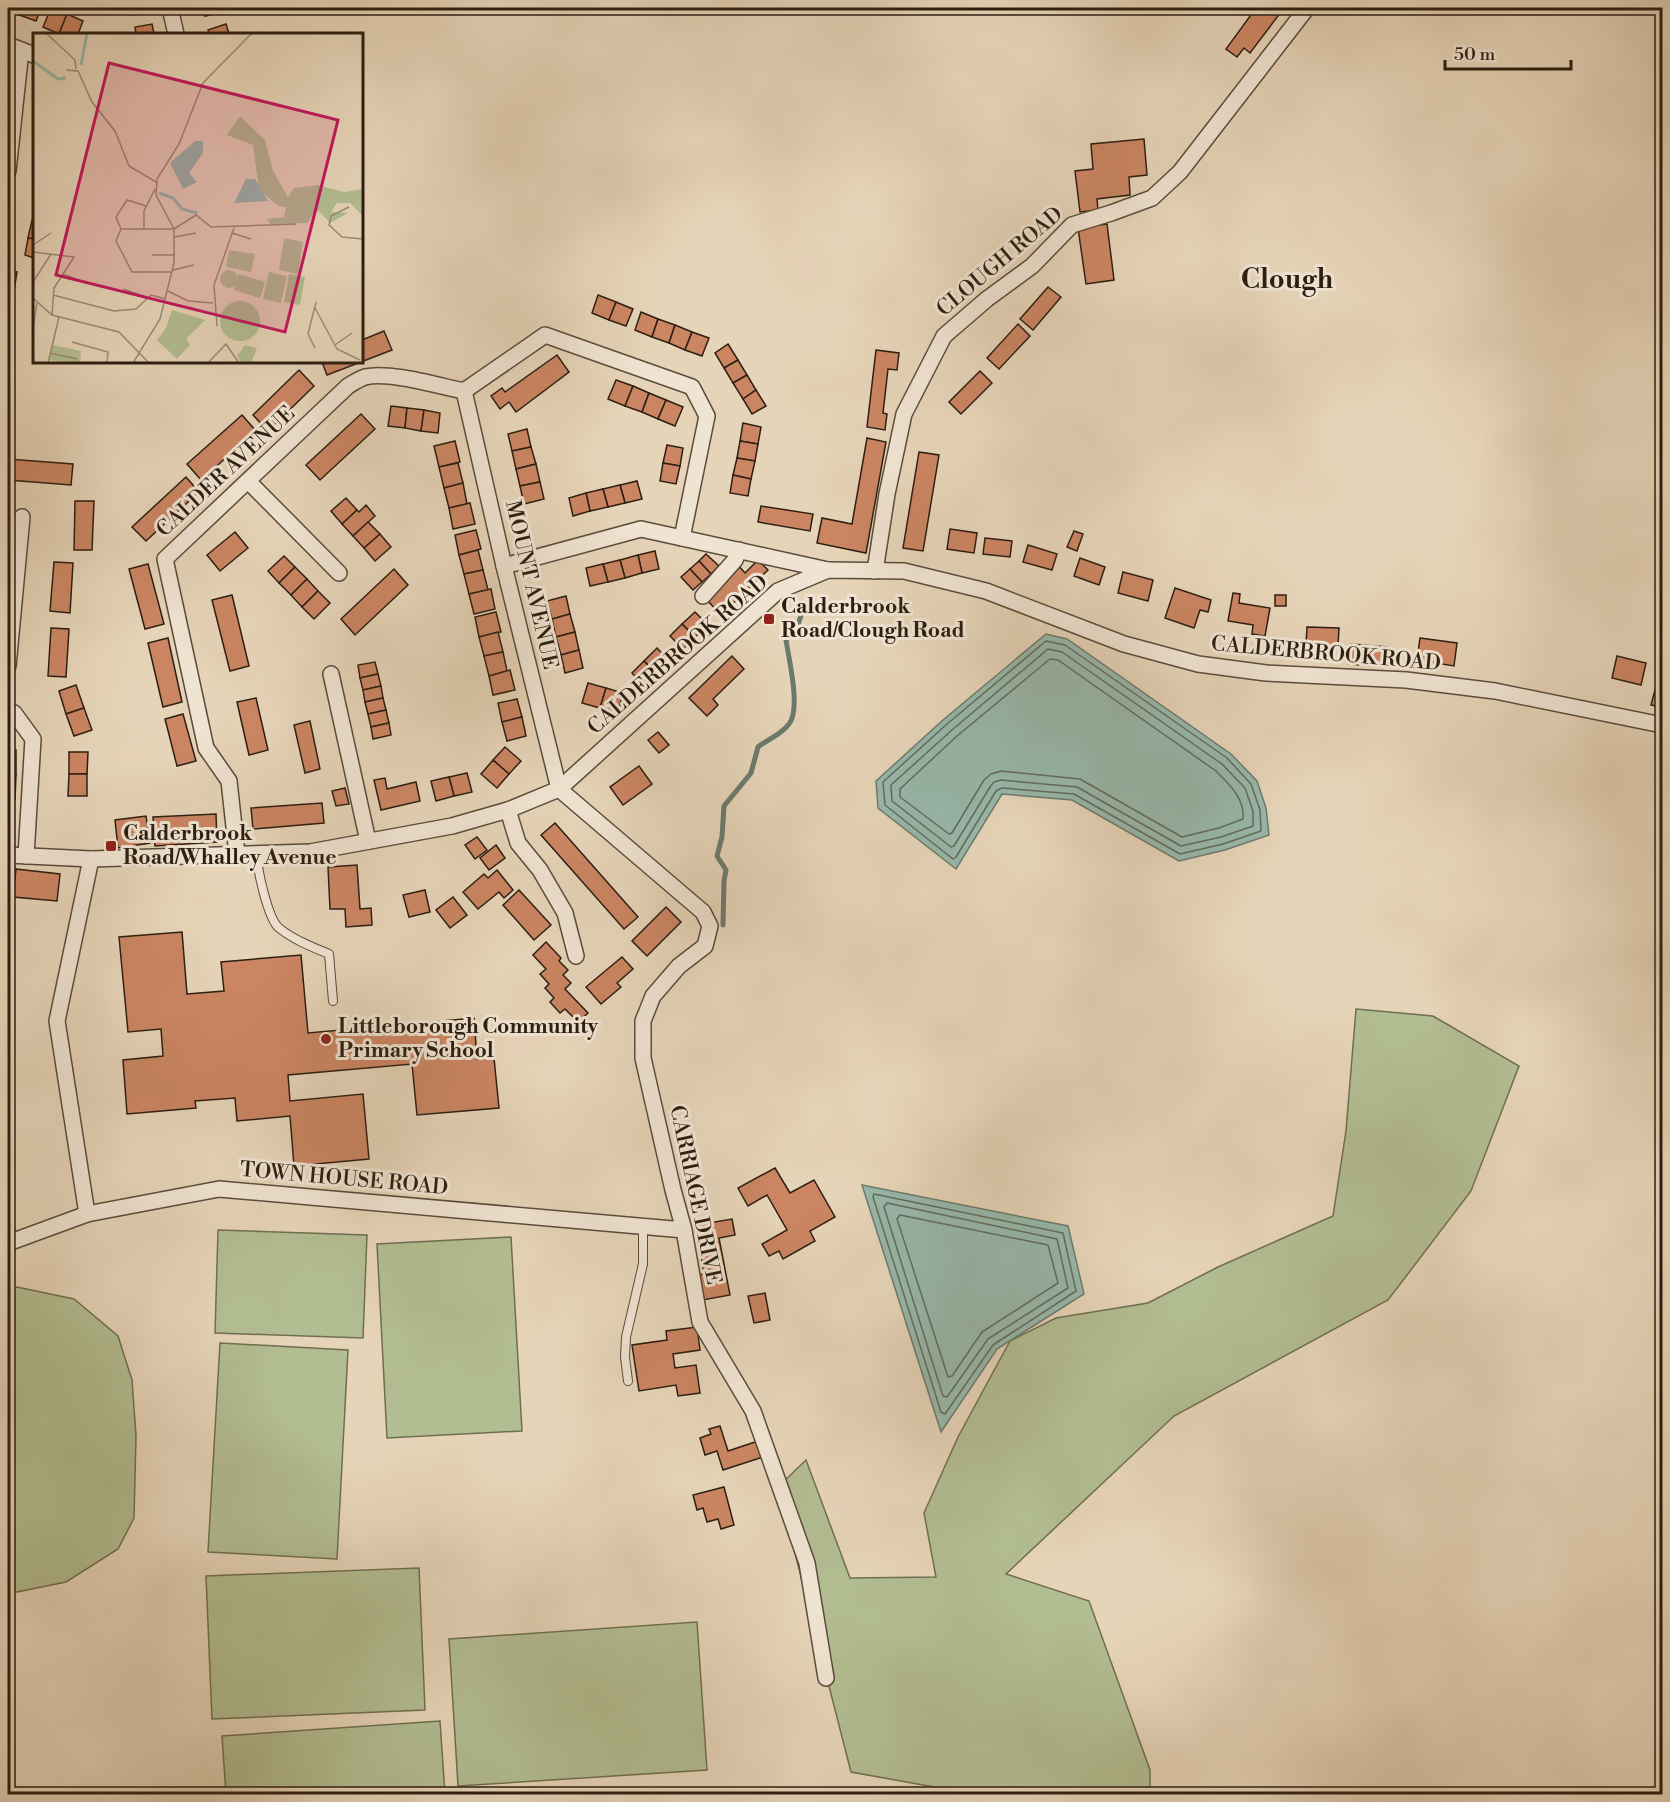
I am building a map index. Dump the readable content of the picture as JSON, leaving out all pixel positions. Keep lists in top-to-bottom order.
{
  "streets": {
    "street": [
      "CLOUGH ROAD",
      "CALDER AVENUE",
      "MOUNT AVENUE",
      "CALDERBROOK ROAD",
      "TOWN HOUSE ROAD",
      "CARRIAGE DRIVE"
    ]
  },
  "crossings": [
    ["CLOUGH ROAD", "CALDERBROOK ROAD"],
    ["CALDER AVENUE", "MOUNT AVENUE"],
    ["CALDER AVENUE", "CALDERBROOK ROAD"],
    ["MOUNT AVENUE", "CALDERBROOK ROAD"],
    ["MOUNT AVENUE", "CARRIAGE DRIVE"],
    ["CALDERBROOK ROAD", "CARRIAGE DRIVE"],
    ["TOWN HOUSE ROAD", "CARRIAGE DRIVE"]
  ],
  "districts": ["Clough"],
  "places": {
    "transit": ["Calderbrook Road/Clough Road", "Calderbrook Road/Whalley Avenue"],
    "other": ["Littleborough Community Primary School"]
  },
  "scale_bar": "50 m"
}
